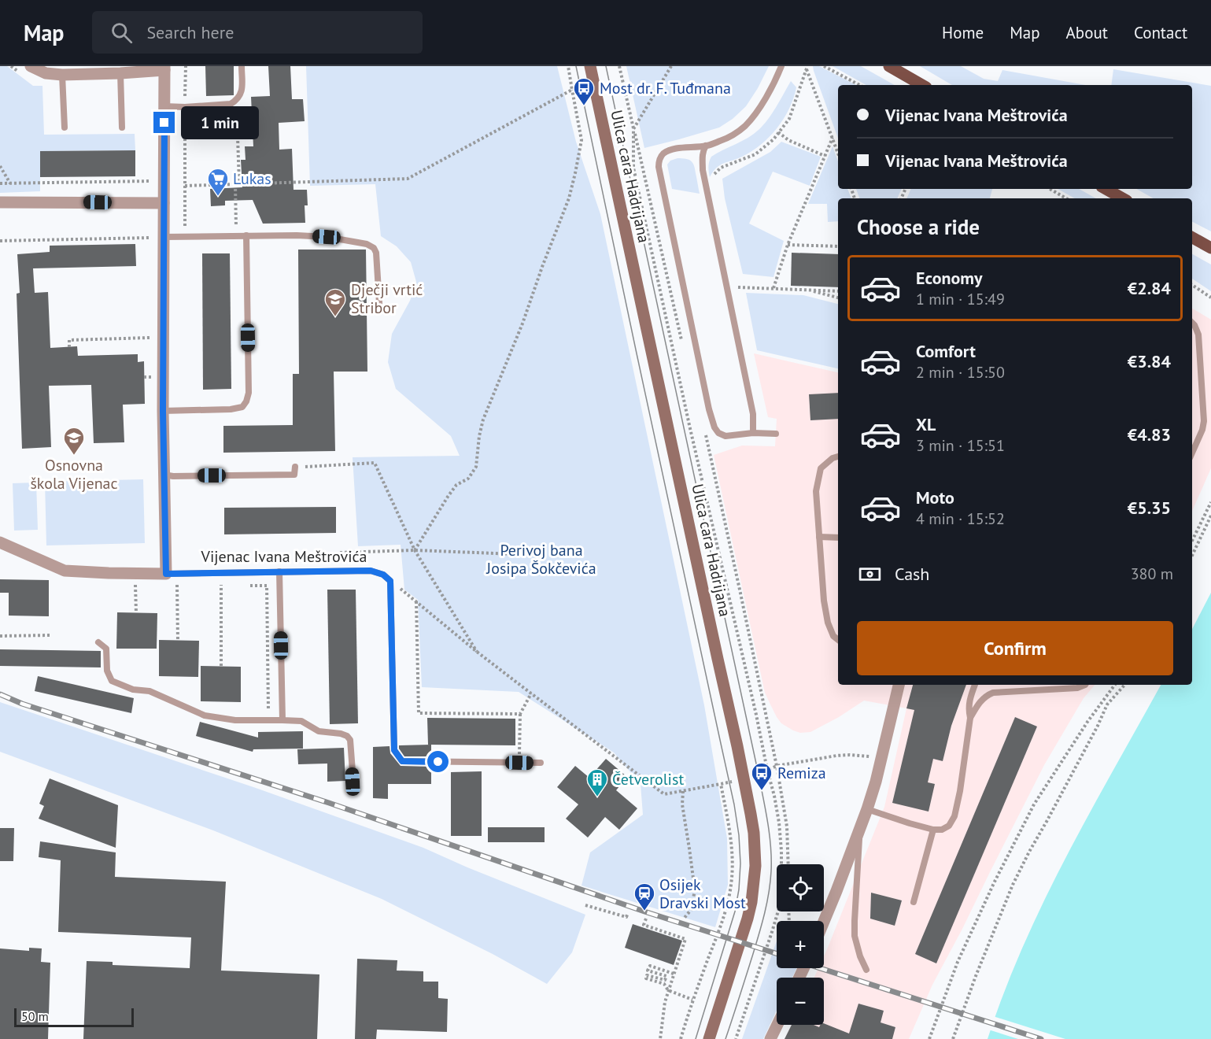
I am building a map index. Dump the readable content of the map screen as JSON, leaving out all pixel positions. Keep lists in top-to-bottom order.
{
  "streets": {
    "main road": ["Ulica cara Hadrijana"],
    "street": ["Vijenac Ivana Meštrovića"]
  },
  "parks": ["Perivoj bana Josipa Šokčevića"],
  "places": {
    "bus stop": ["Most dr. F. Tuđmana", "Remiza"],
    "supermarket": ["Lukas"],
    "school or university": ["Dječji vrtić Stribor", "Osnovna škola Vijenac"],
    "building": ["Četverolist"],
    "station": ["Osijek Dravski Most"]
  },
  "scale_bar": "50 m",
  "page": {
    "header": "Map",
    "search": "Search here",
    "nav": [
      "Home",
      "Map",
      "About",
      "Contact"
    ],
    "banner": ["Vijenac Ivana Meštrovića", "Vijenac Ivana Meštrovića"],
    "bubble": "1 min",
    "heading": "Choose a ride",
    "list": [
      {
        "name": "Economy",
        "note": "1 min · 15:49",
        "value": "€2.84"
      },
      {
        "name": "Comfort",
        "note": "2 min · 15:50",
        "value": "€3.84"
      },
      {
        "name": "XL",
        "note": "3 min · 15:51",
        "value": "€4.83"
      },
      {
        "name": "Moto",
        "note": "4 min · 15:52",
        "value": "€5.35"
      }
    ],
    "pay": ["Cash", "380 m"],
    "buttons": "Confirm",
    "map_buttons": ["+", "−"],
    "scale": "50 m"
  }
}
